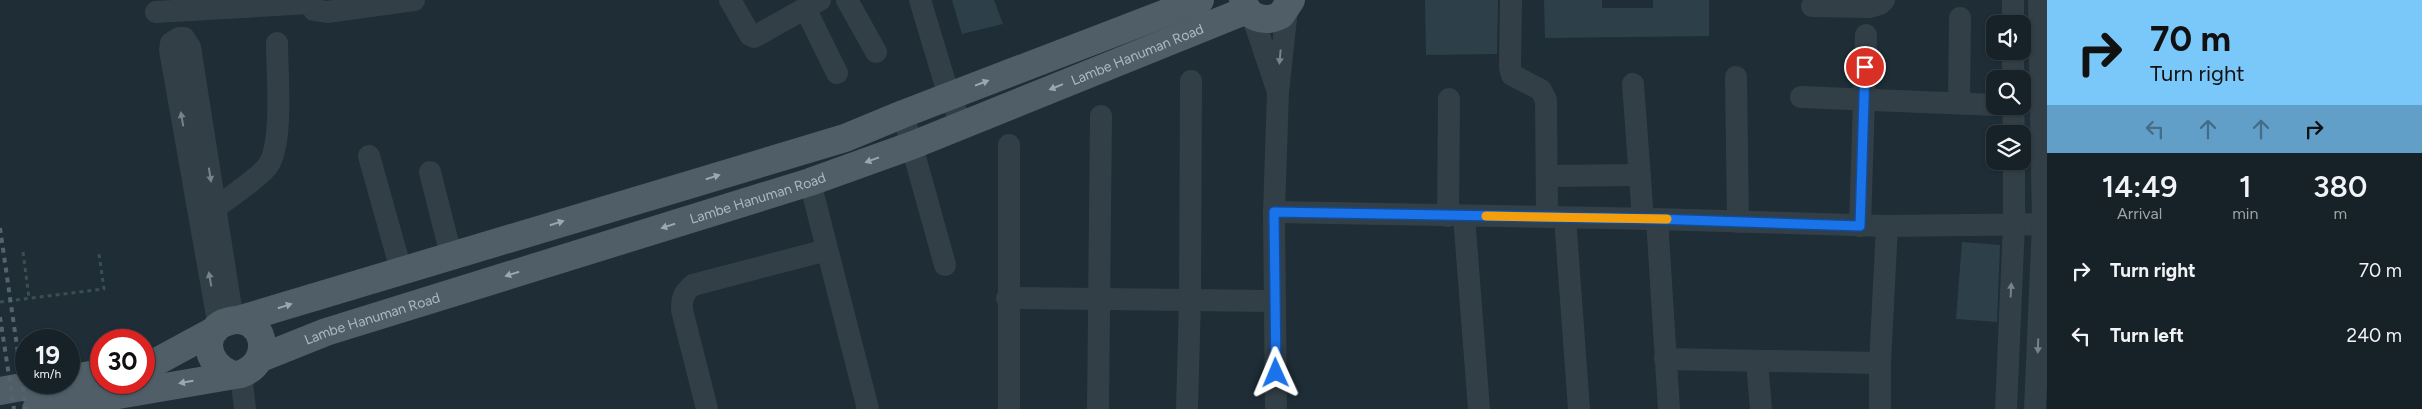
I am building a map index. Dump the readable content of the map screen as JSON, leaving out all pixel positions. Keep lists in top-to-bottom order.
{
  "streets": {
    "main road": ["Lambe Hanuman Road"]
  },
  "page": {
    "turn": ["70 m", "Turn right"],
    "eta": [
      "14:49",
      "Arrival",
      "1",
      "min",
      "380",
      "m"
    ],
    "list": [
      {
        "name": "Turn right",
        "value": "70 m"
      },
      {
        "name": "Turn left",
        "value": "240 m"
      }
    ],
    "speed": "19 km/h",
    "limit": "30"
  }
}
